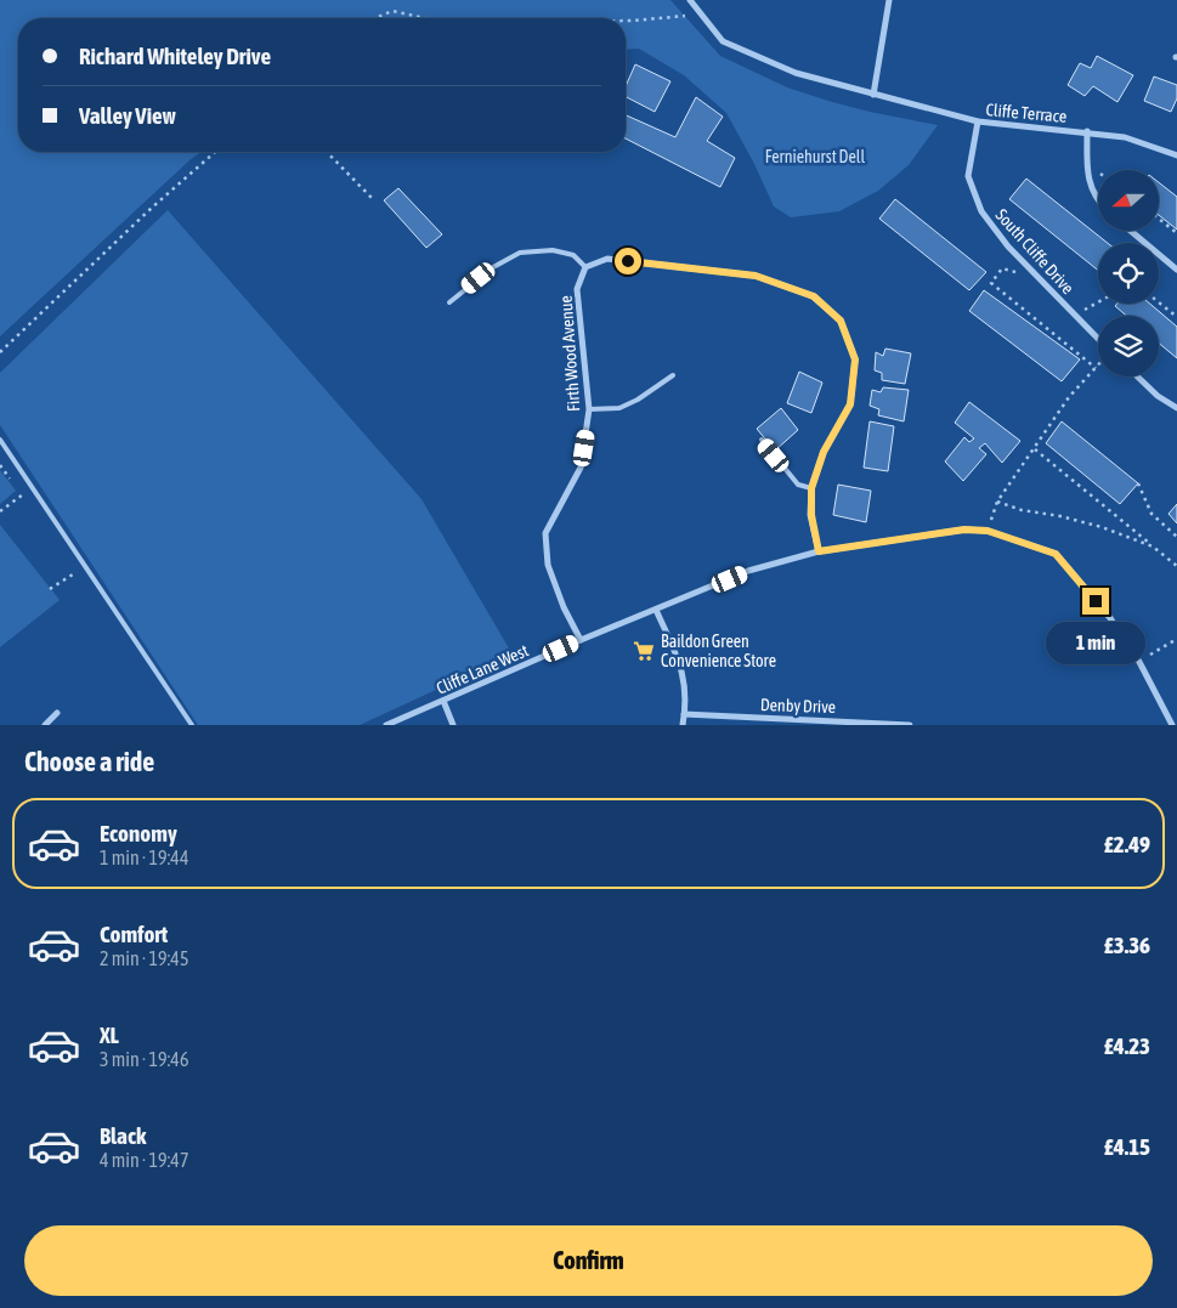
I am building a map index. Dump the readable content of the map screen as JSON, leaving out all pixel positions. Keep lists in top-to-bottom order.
{
  "streets": {
    "street": [
      "Cliffe Terrace",
      "South Cliffe Drive",
      "Firth Wood Avenue",
      "Cliffe Lane West",
      "Denby Drive"
    ]
  },
  "crossings": [
    ["Cliffe Terrace", "South Cliffe Drive"],
    ["Firth Wood Avenue", "Cliffe Lane West"]
  ],
  "parks": ["Ferniehurst Dell"],
  "places": {
    "supermarket": ["Baildon Green Convenience Store"]
  },
  "north": "left",
  "page": {
    "banner": ["Richard Whiteley Drive", "Valley View"],
    "bubble": "1 min",
    "heading": "Choose a ride",
    "list": [
      {
        "name": "Economy",
        "note": "1 min · 19:44",
        "value": "£2.49"
      },
      {
        "name": "Comfort",
        "note": "2 min · 19:45",
        "value": "£3.36"
      },
      {
        "name": "XL",
        "note": "3 min · 19:46",
        "value": "£4.23"
      },
      {
        "name": "Black",
        "note": "4 min · 19:47",
        "value": "£4.15"
      }
    ],
    "buttons": "Confirm"
  }
}
